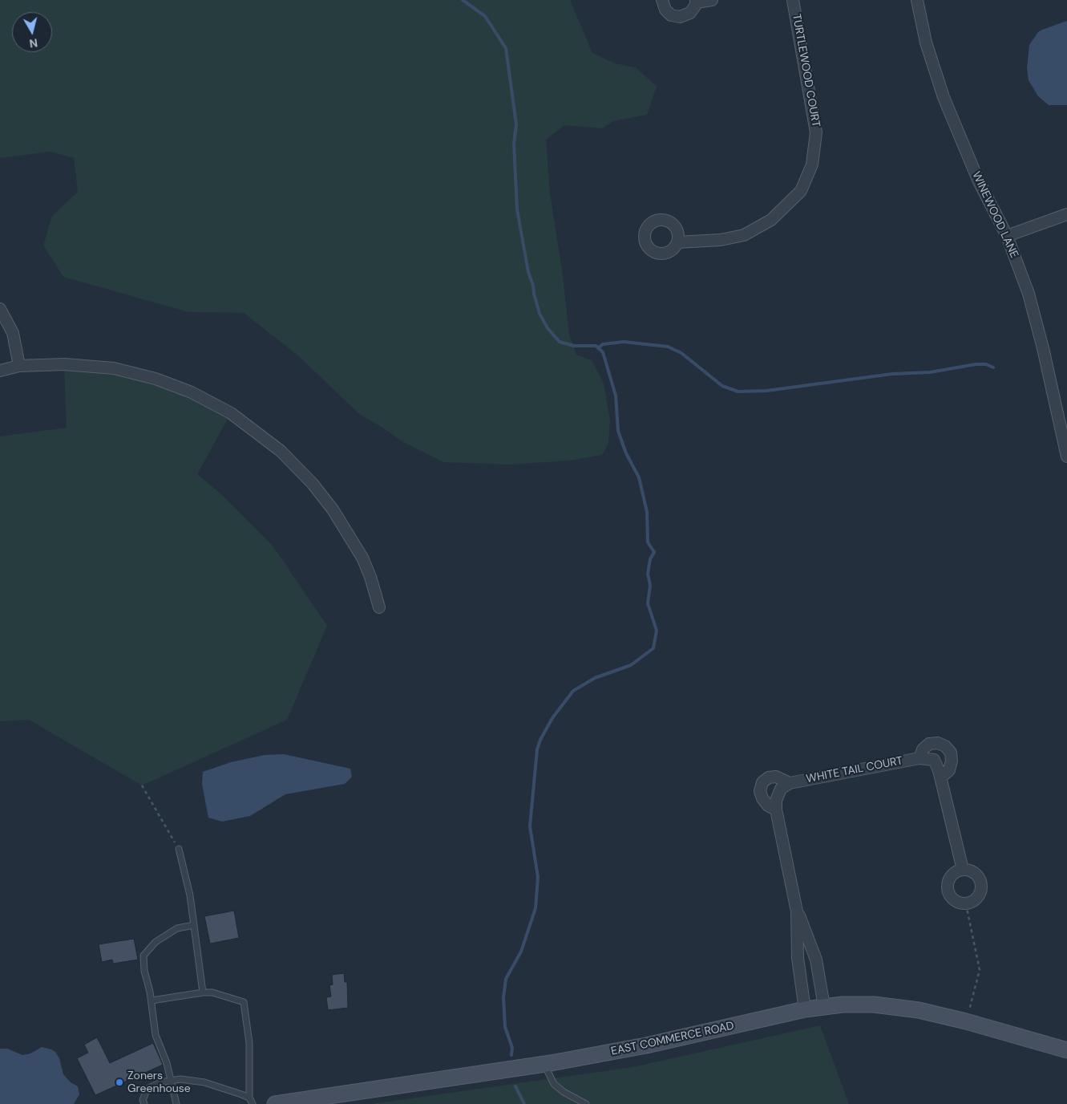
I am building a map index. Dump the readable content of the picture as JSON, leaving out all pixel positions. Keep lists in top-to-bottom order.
{
  "streets": {
    "main road": ["EAST COMMERCE ROAD"],
    "street": ["TURTLEWOOD COURT", "WINEWOOD LANE", "WHITE TAIL COURT"]
  },
  "places": ["Zoners Greenhouse"],
  "north": "bottom"
}
